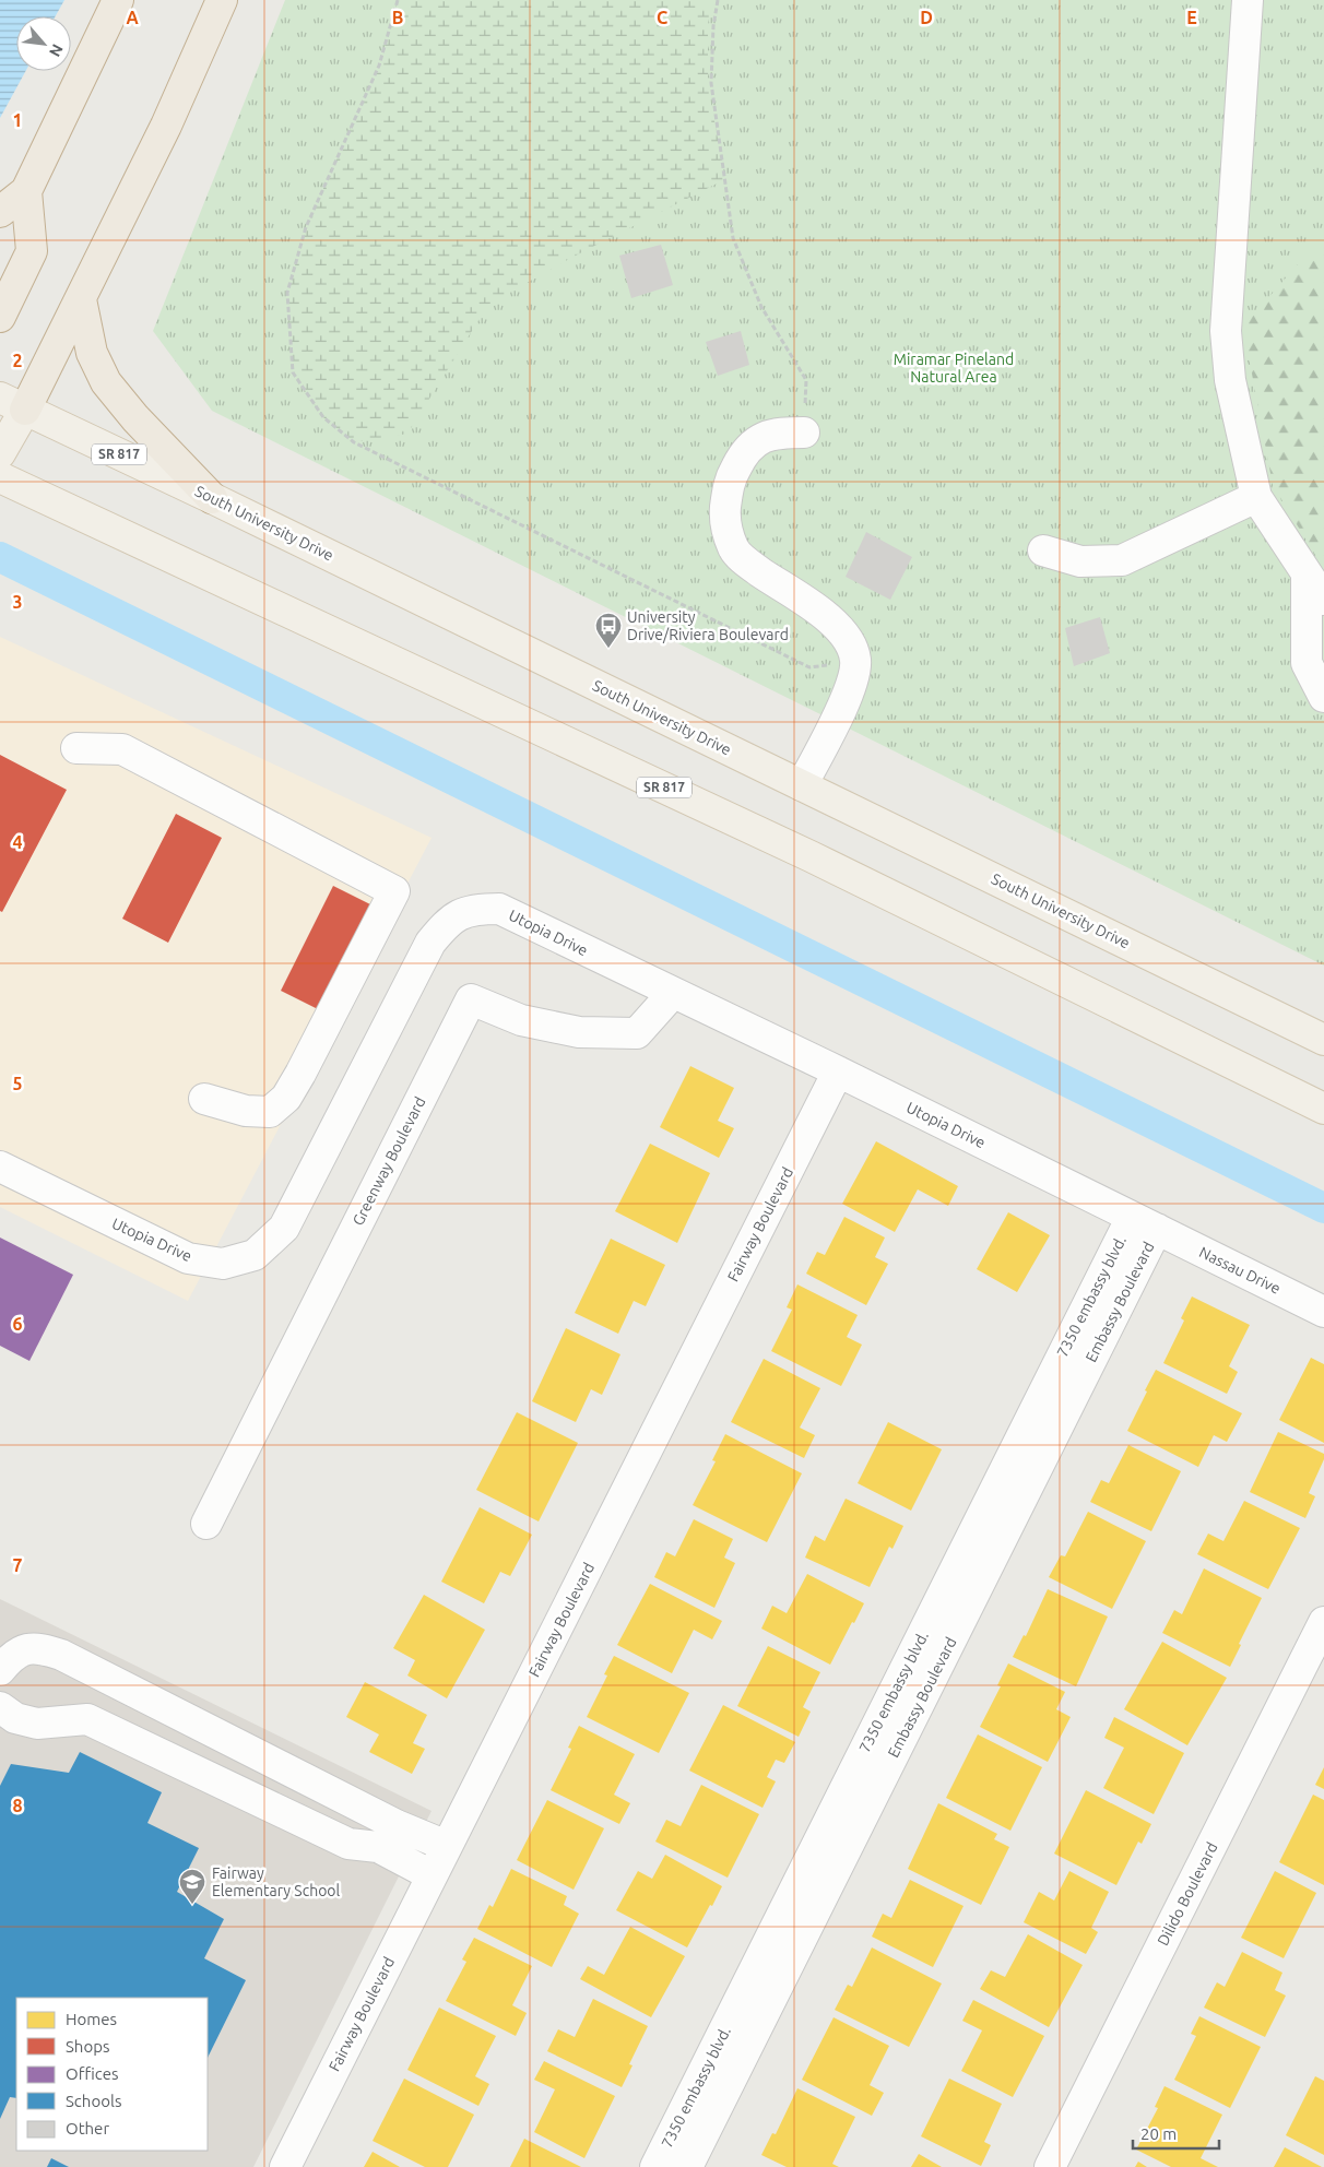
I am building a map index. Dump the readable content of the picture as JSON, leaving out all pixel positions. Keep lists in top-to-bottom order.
{
  "streets": {
    "main road": ["SR 817", "South University Drive"],
    "street": [
      "Utopia Drive",
      "Greenway Boulevard",
      "Fairway Boulevard",
      "Nassau Drive",
      "7350 embassy blvd.",
      "Embassy Boulevard",
      "Dilido Boulevard"
    ]
  },
  "crossings": [
    ["Utopia Drive", "Greenway Boulevard"],
    ["Utopia Drive", "Fairway Boulevard"],
    ["Utopia Drive", "Nassau Drive"],
    ["Utopia Drive", "7350 embassy blvd."],
    ["Utopia Drive", "Embassy Boulevard"],
    ["Nassau Drive", "7350 embassy blvd."],
    ["Nassau Drive", "Embassy Boulevard"],
    ["7350 embassy blvd.", "Embassy Boulevard"]
  ],
  "parks": ["Miramar Pineland Natural Area"],
  "places": {
    "bus stop": ["University Drive/Riviera Boulevard"],
    "school or university": ["Fairway Elementary School"]
  },
  "legend": [
    "Homes",
    "Shops",
    "Offices",
    "Schools",
    "Other"
  ],
  "scale_bar": "20 m",
  "north": "bottom right",
  "grid": {
    "columns": [
      "A",
      "B",
      "C",
      "D",
      "E"
    ],
    "rows": [
      "1",
      "2",
      "3",
      "4",
      "5",
      "6",
      "7",
      "8"
    ]
  }
}
